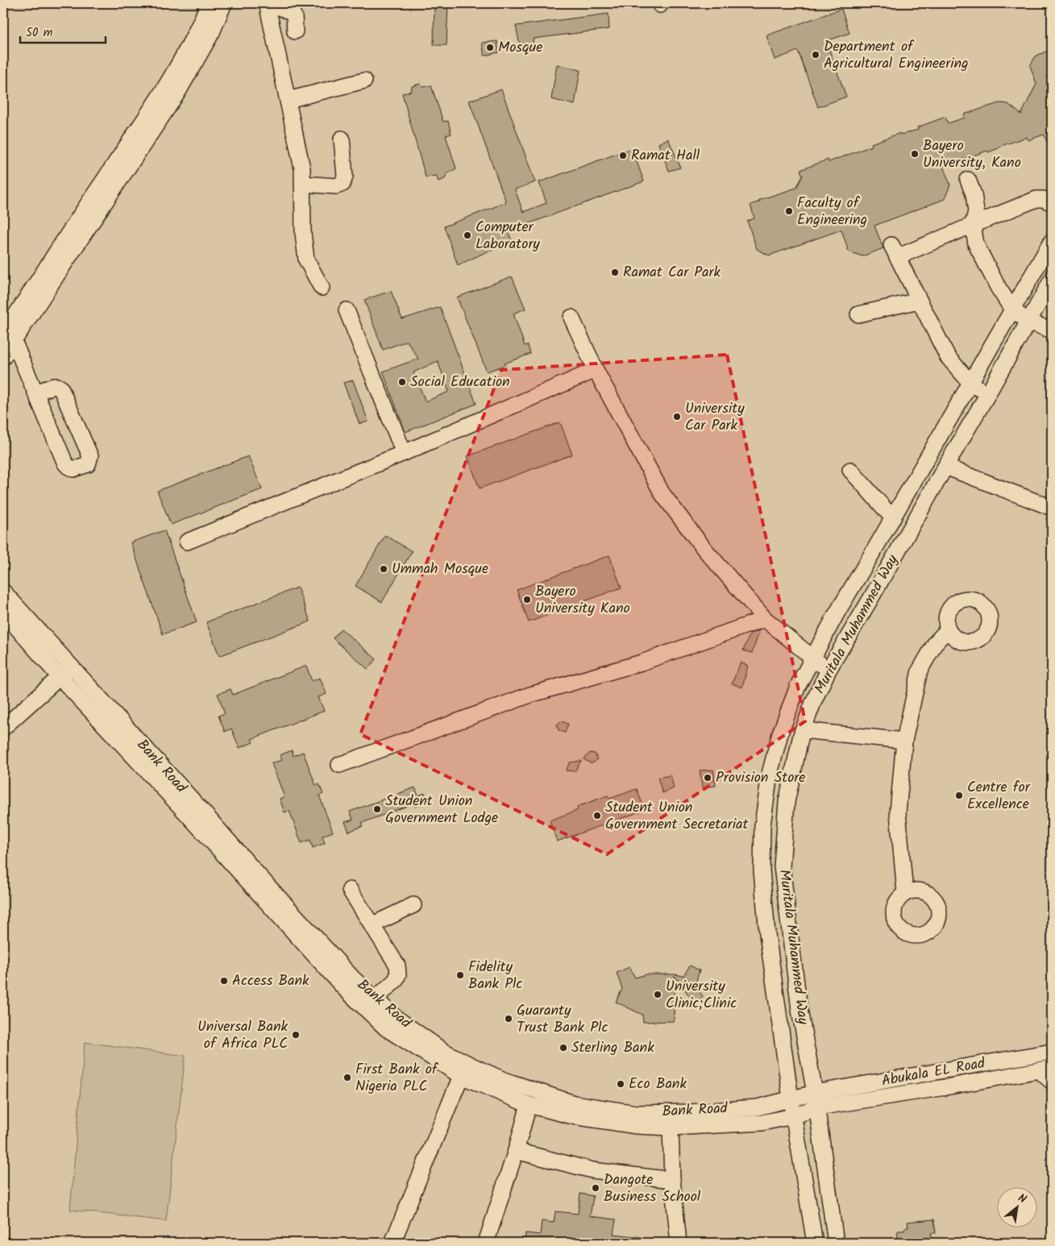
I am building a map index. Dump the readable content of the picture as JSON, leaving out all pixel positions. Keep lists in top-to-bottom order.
{
  "streets": {
    "street": ["Muritala Muhammed Way", "Bank Road", "Abukala EL Road"]
  },
  "crossings": [
    ["Muritala Muhammed Way", "Bank Road"],
    ["Muritala Muhammed Way", "Abukala EL Road"],
    ["Bank Road", "Abukala EL Road"]
  ],
  "places": [
    "Mosque",
    "Department of Agricultural Engineering",
    "Bayero University, Kano",
    "Ramat Hall",
    "Faculty of Engineering",
    "Computer Laboratory",
    "Ramat Car Park",
    "Social Education",
    "University Car Park",
    "Ummah Mosque",
    "Bayero University Kano",
    "Provision Store",
    "Centre for Excellence",
    "Student Union Government Lodge",
    "Student Union Government Secretariat",
    "Fidelity Bank Plc",
    "Access Bank",
    "University Clinic;Clinic",
    "Guaranty Trust Bank Plc",
    "Universal Bank of Africa PLC",
    "Sterling Bank",
    "First Bank of Nigeria PLC",
    "Eco Bank",
    "Dangote Business School"
  ],
  "scale_bar": "50 m",
  "north": "top right"
}
